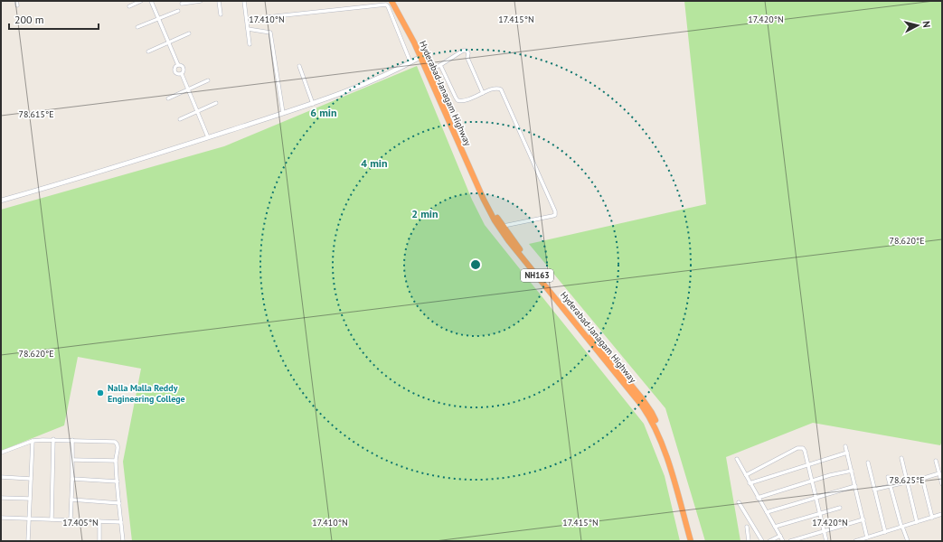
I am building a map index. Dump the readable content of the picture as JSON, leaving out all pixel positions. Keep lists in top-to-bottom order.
{
  "streets": {
    "highway": ["Hyderabad-Janagam Highway", "NH163"]
  },
  "places": ["Nalla Malla Reddy Engineering College"],
  "scale_bar": "200 m",
  "north": "right",
  "coordinates": [
    "17.410°N",
    "17.415°N",
    "17.420°N",
    "78.615°E",
    "78.620°E",
    "78.625°E",
    "17.405°N"
  ],
  "rings": ["6 min", "4 min", "2 min"]
}
